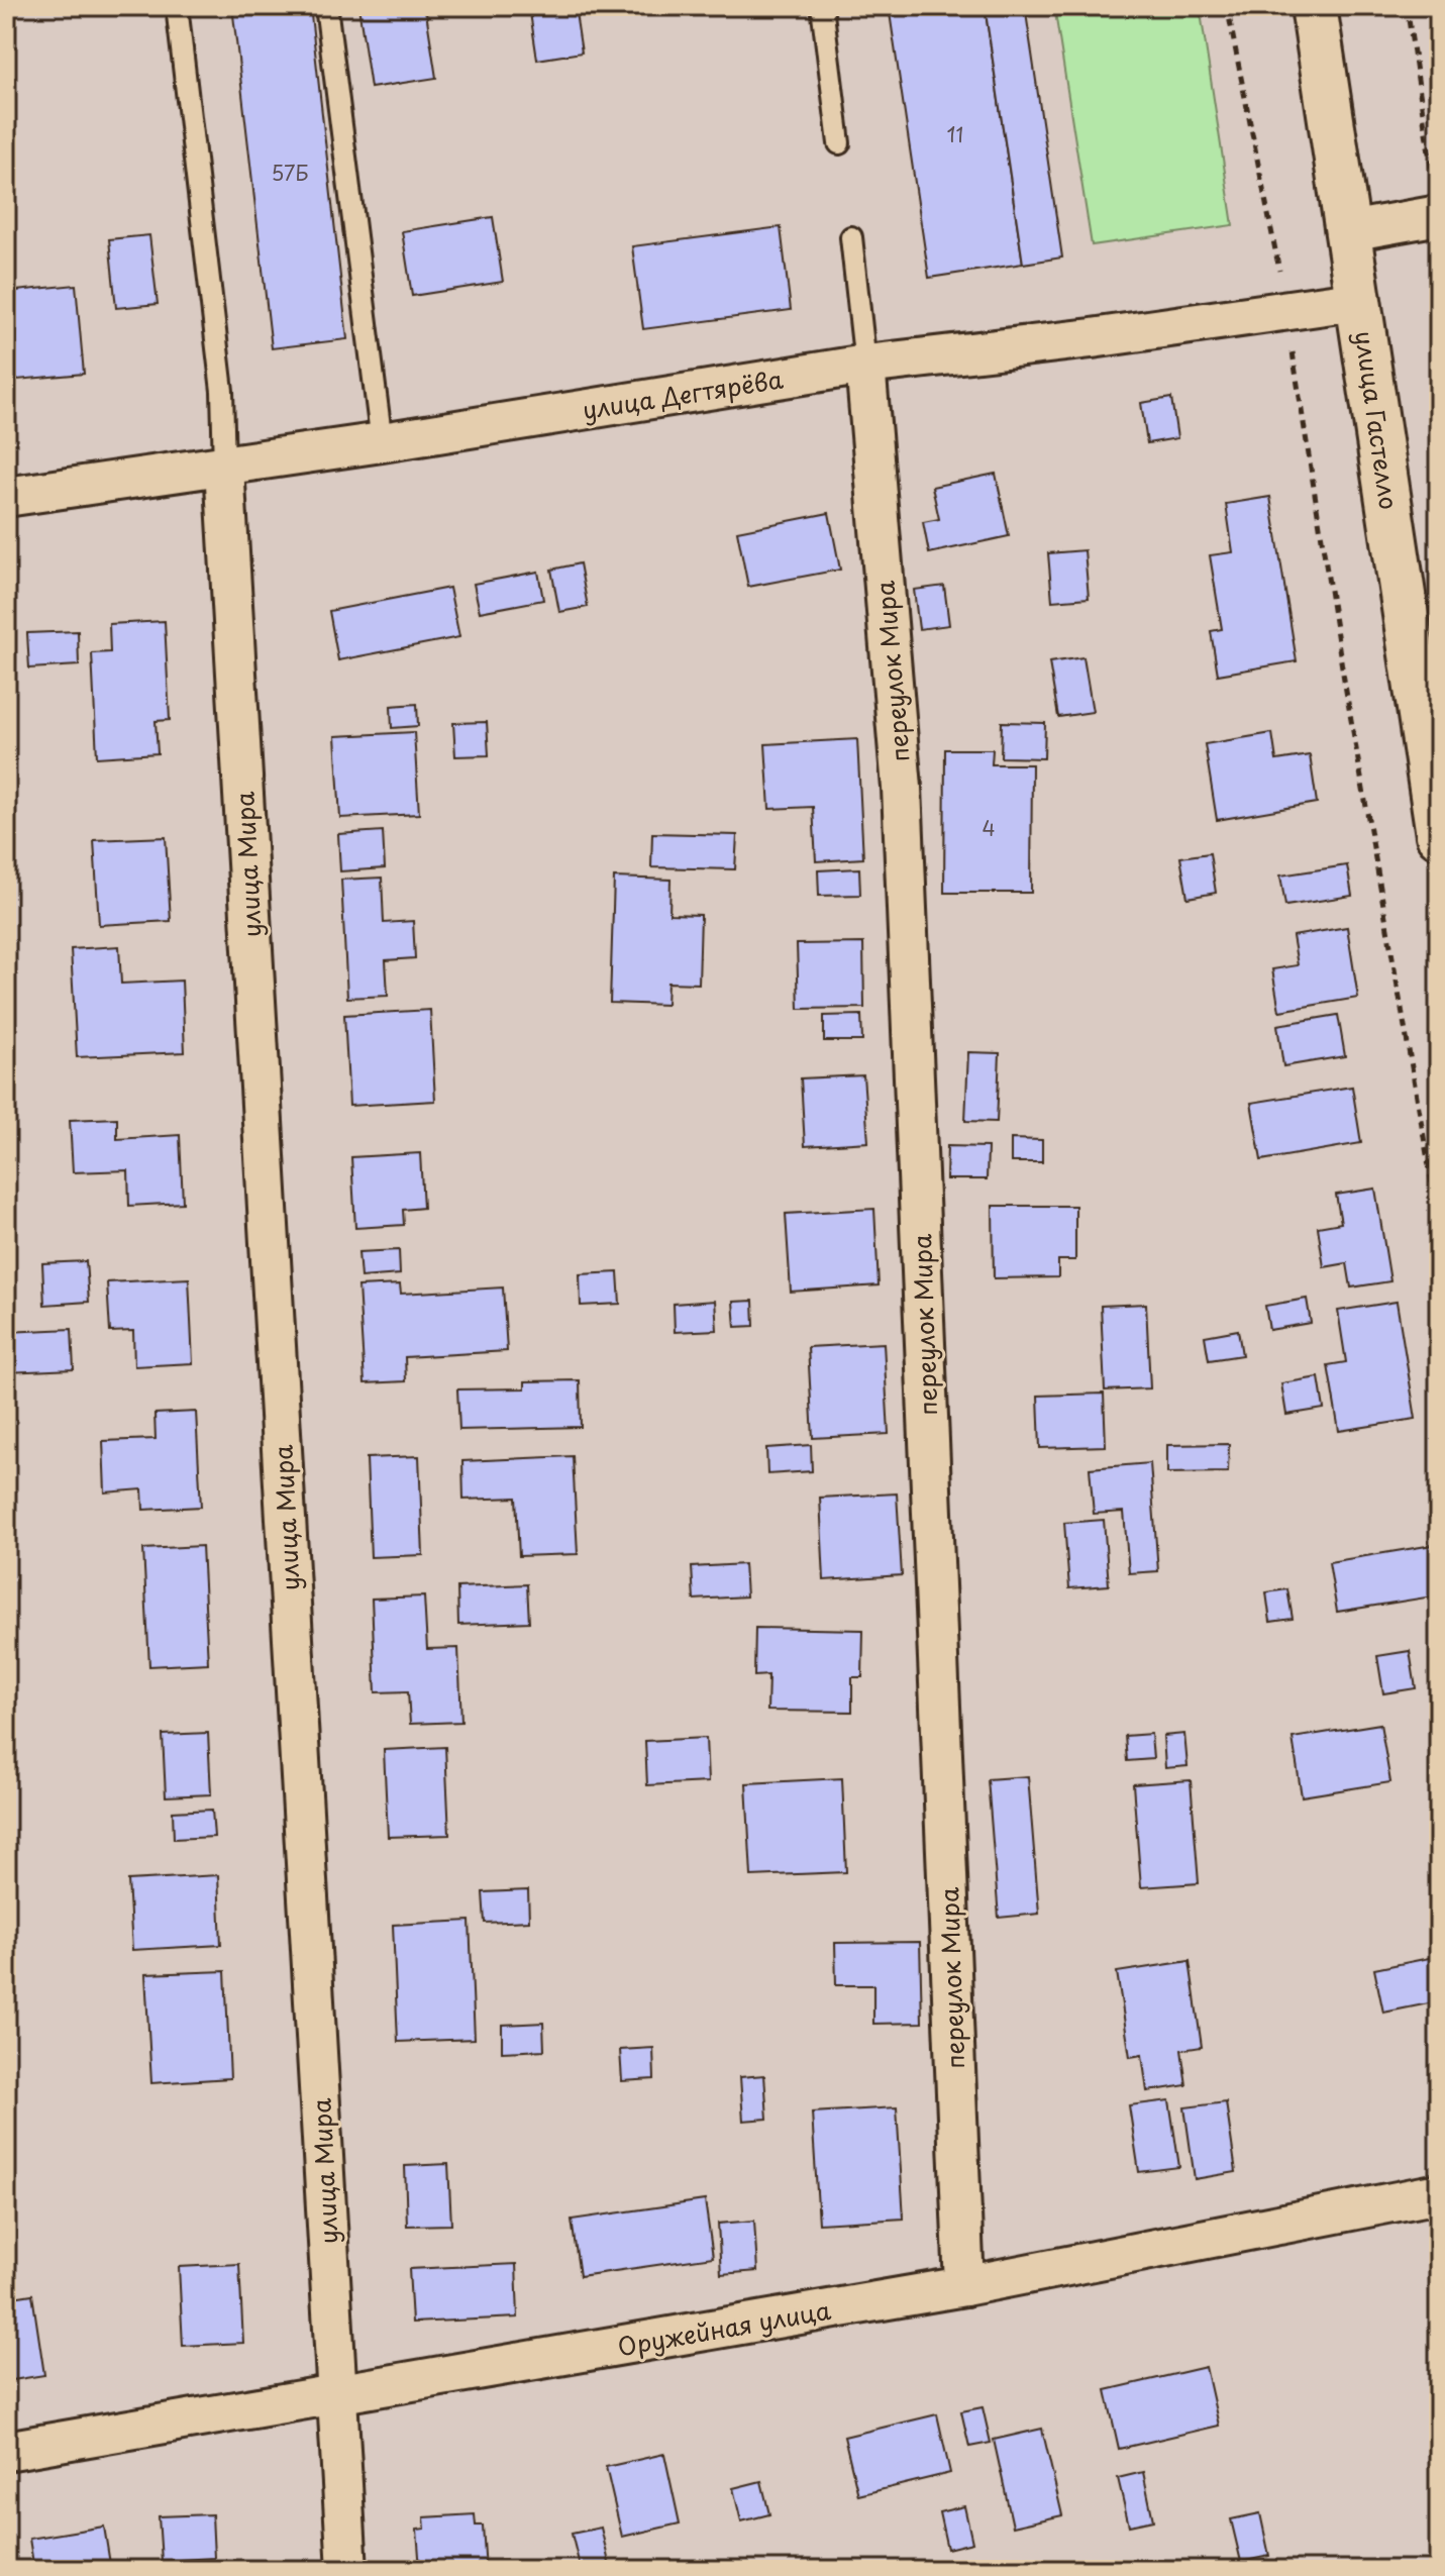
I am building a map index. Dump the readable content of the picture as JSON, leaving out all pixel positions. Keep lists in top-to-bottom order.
{
  "streets": {
    "main road": ["улица Гастелло"],
    "street": [
      "улица Дегтярёва",
      "переулок Мира",
      "улица Мира",
      "Оружейная улица"
    ]
  },
  "crossings": [
    ["улица Дегтярёва", "улица Гастелло"],
    ["улица Дегтярёва", "переулок Мира"],
    ["улица Дегтярёва", "улица Мира"],
    ["переулок Мира", "Оружейная улица"],
    ["улица Мира", "Оружейная улица"]
  ],
  "house_numbers": ["11", "57Б", "4"]
}
